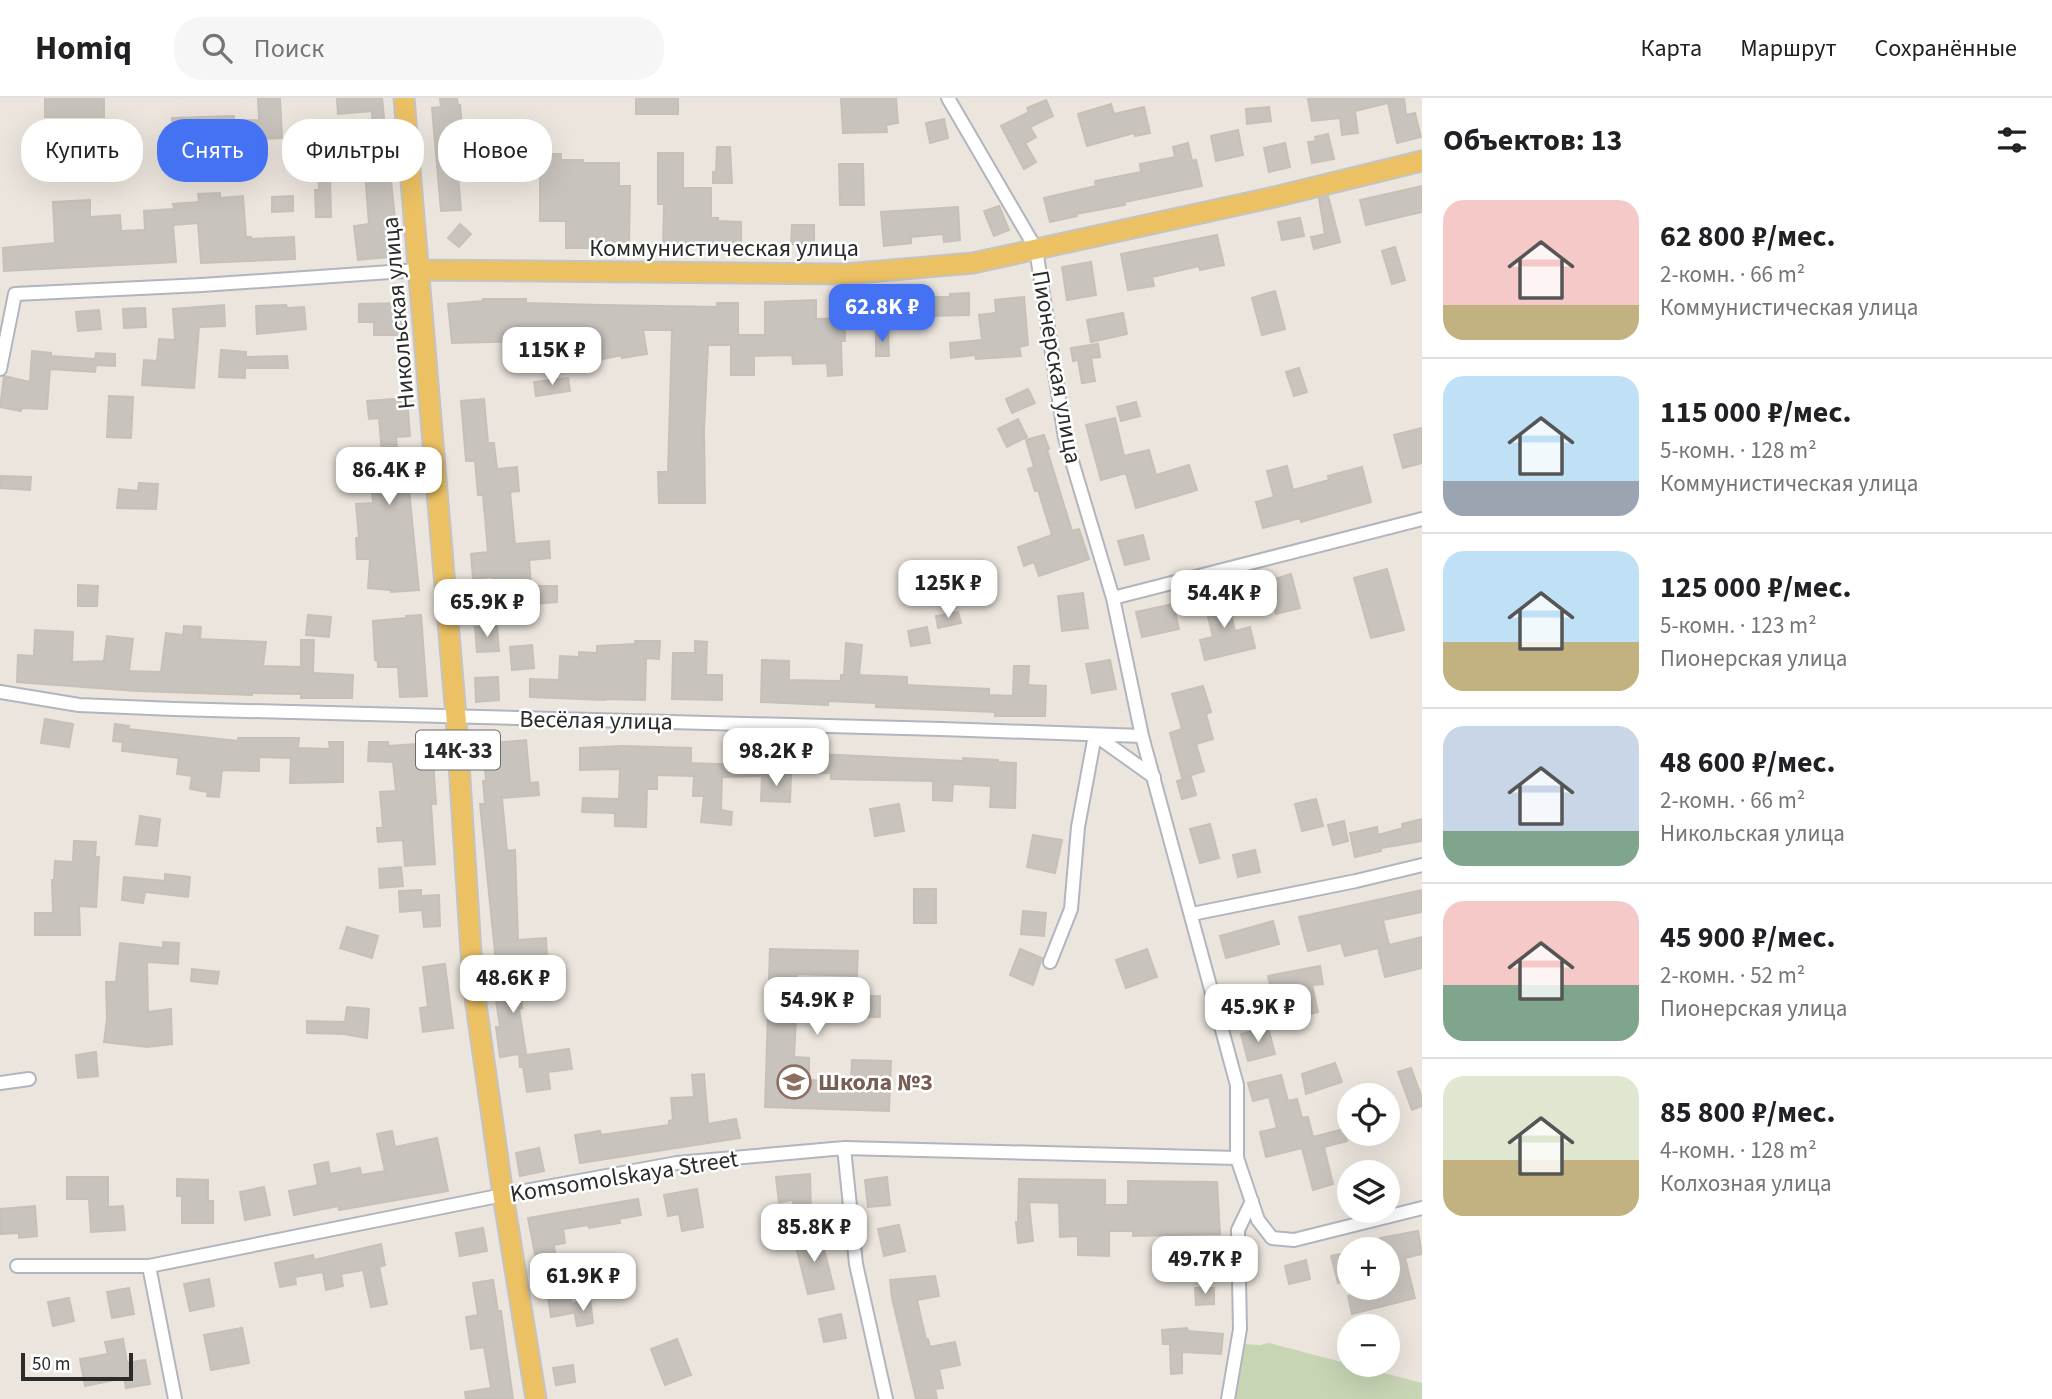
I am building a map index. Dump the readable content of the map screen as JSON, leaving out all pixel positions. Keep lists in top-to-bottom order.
{
  "streets": {
    "main road": ["Коммунистическая улица", "Никольская улица", "14К-33"],
    "street": ["Пионерская улица", "Весёлая улица", "Komsomolskaya Street"]
  },
  "crossings": [
    ["Коммунистическая улица", "Никольская улица"],
    ["Коммунистическая улица", "Пионерская улица"],
    ["Никольская улица", "Весёлая улица"],
    ["Никольская улица", "Komsomolskaya Street"],
    ["Пионерская улица", "Komsomolskaya Street"]
  ],
  "places": {
    "school or university": ["Школа №3"]
  },
  "scale_bar": "50 m",
  "page": {
    "header": "Homiq",
    "search": "Поиск",
    "nav": ["Карта", "Маршрут", "Сохранённые"],
    "heading": "Объектов: 13",
    "chip": [
      "Купить",
      "Снять",
      "Фильтры",
      "Новое"
    ],
    "list": [
      {
        "name": "62 800 ₽/мес.",
        "note": "2-комн. · 66 m² · Коммунистическая улица"
      },
      {
        "name": "115 000 ₽/мес.",
        "note": "5-комн. · 128 m² · Коммунистическая улица"
      },
      {
        "name": "125 000 ₽/мес.",
        "note": "5-комн. · 123 m² · Пионерская улица"
      },
      {
        "name": "48 600 ₽/мес.",
        "note": "2-комн. · 66 m² · Никольская улица"
      },
      {
        "name": "45 900 ₽/мес.",
        "note": "2-комн. · 52 m² · Пионерская улица"
      },
      {
        "name": "85 800 ₽/мес.",
        "note": "4-комн. · 128 m² · Колхозная улица"
      }
    ],
    "price": [
      "62.8K ₽",
      "115K ₽",
      "86.4K ₽",
      "125K ₽",
      "54.4K ₽",
      "65.9K ₽",
      "98.2K ₽",
      "48.6K ₽",
      "54.9K ₽",
      "45.9K ₽",
      "85.8K ₽",
      "49.7K ₽",
      "61.9K ₽"
    ],
    "map_buttons": ["+", "−"],
    "scale": "50 m"
  }
}
